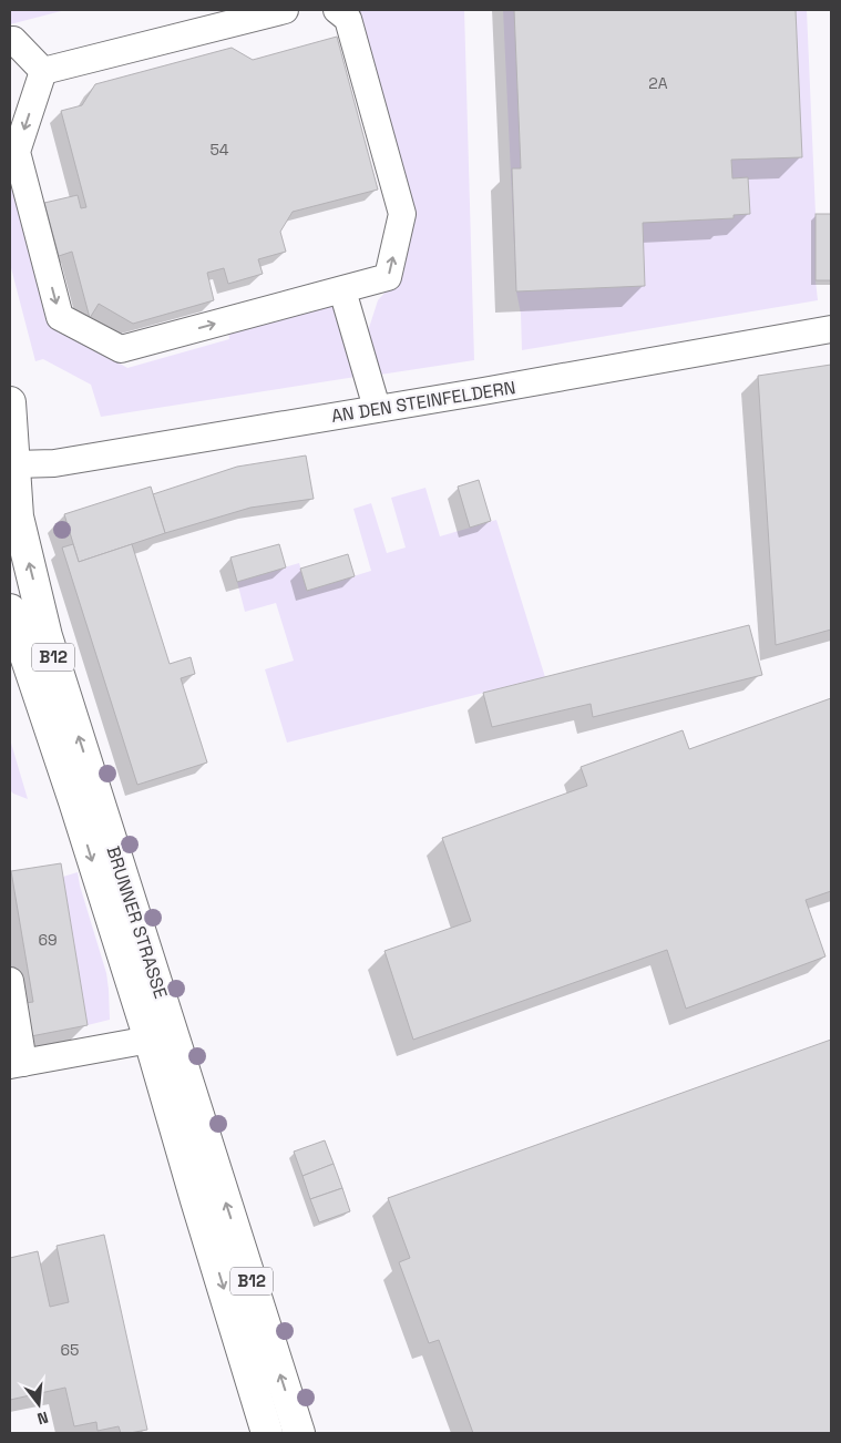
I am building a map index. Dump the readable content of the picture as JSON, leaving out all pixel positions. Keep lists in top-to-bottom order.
{
  "streets": {
    "main road": ["B12", "BRUNNER STRASSE"],
    "street": ["AN DEN STEINFELDERN"]
  },
  "crossings": [
    ["AN DEN STEINFELDERN", "BRUNNER STRASSE"]
  ],
  "house_numbers": [
    "2A",
    "54",
    "69",
    "65"
  ],
  "north": "bottom"
}
